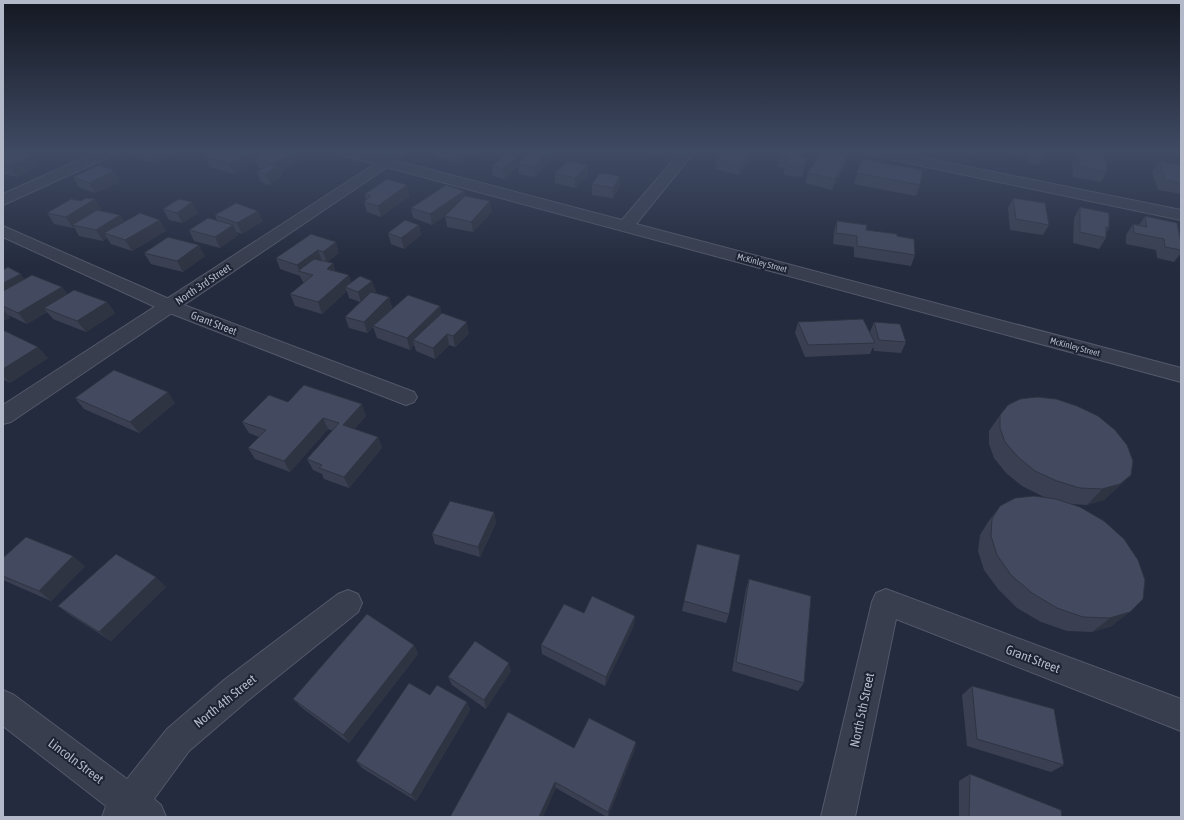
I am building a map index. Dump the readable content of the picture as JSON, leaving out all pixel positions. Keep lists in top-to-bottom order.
{
  "streets": {
    "street": [
      "McKinley Street",
      "North 3rd Street",
      "Grant Street",
      "North 4th Street",
      "North 5th Street",
      "Lincoln Street"
    ]
  },
  "crossings": [
    ["North 3rd Street", "Grant Street"],
    ["Grant Street", "North 5th Street"],
    ["North 4th Street", "Lincoln Street"]
  ]
}
